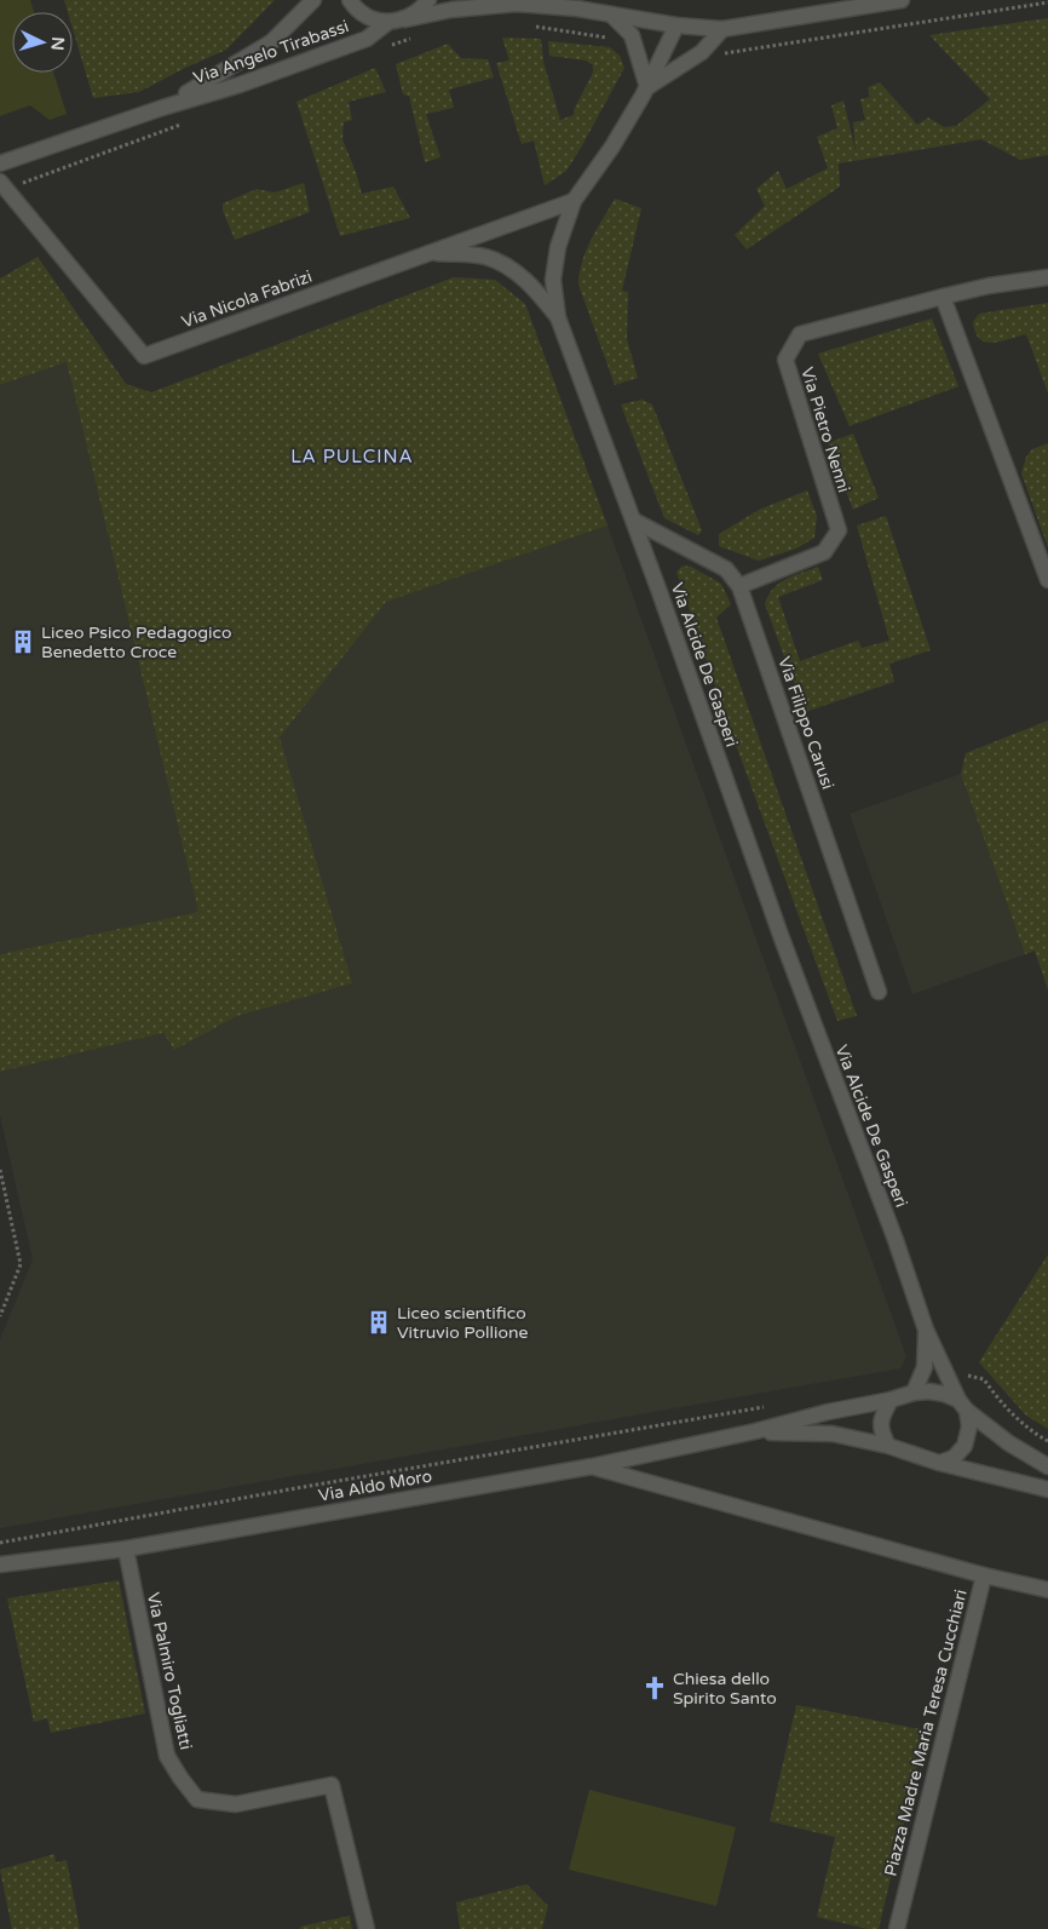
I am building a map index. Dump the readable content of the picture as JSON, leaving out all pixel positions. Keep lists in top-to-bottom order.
{
  "streets": {
    "street": [
      "Via Angelo Tirabassi",
      "Via Nicola Fabrizi",
      "Via Pietro Nenni",
      "Via Alcide De Gasperi",
      "Via Filippo Carusi",
      "Via Aldo Moro",
      "Via Palmiro Togliatti",
      "Piazza Madre Maria Teresa Cucchiari"
    ]
  },
  "crossings": [
    ["Via Nicola Fabrizi", "Via Alcide De Gasperi"],
    ["Via Pietro Nenni", "Via Filippo Carusi"],
    ["Via Alcide De Gasperi", "Via Filippo Carusi"],
    ["Via Alcide De Gasperi", "Via Aldo Moro"],
    ["Via Aldo Moro", "Via Palmiro Togliatti"]
  ],
  "districts": ["LA PULCINA"],
  "places": {
    "building": ["Liceo Psico Pedagogico Benedetto Croce", "Liceo scientifico Vitruvio Pollione"],
    "church": ["Chiesa dello Spirito Santo"]
  },
  "north": "right"
}
